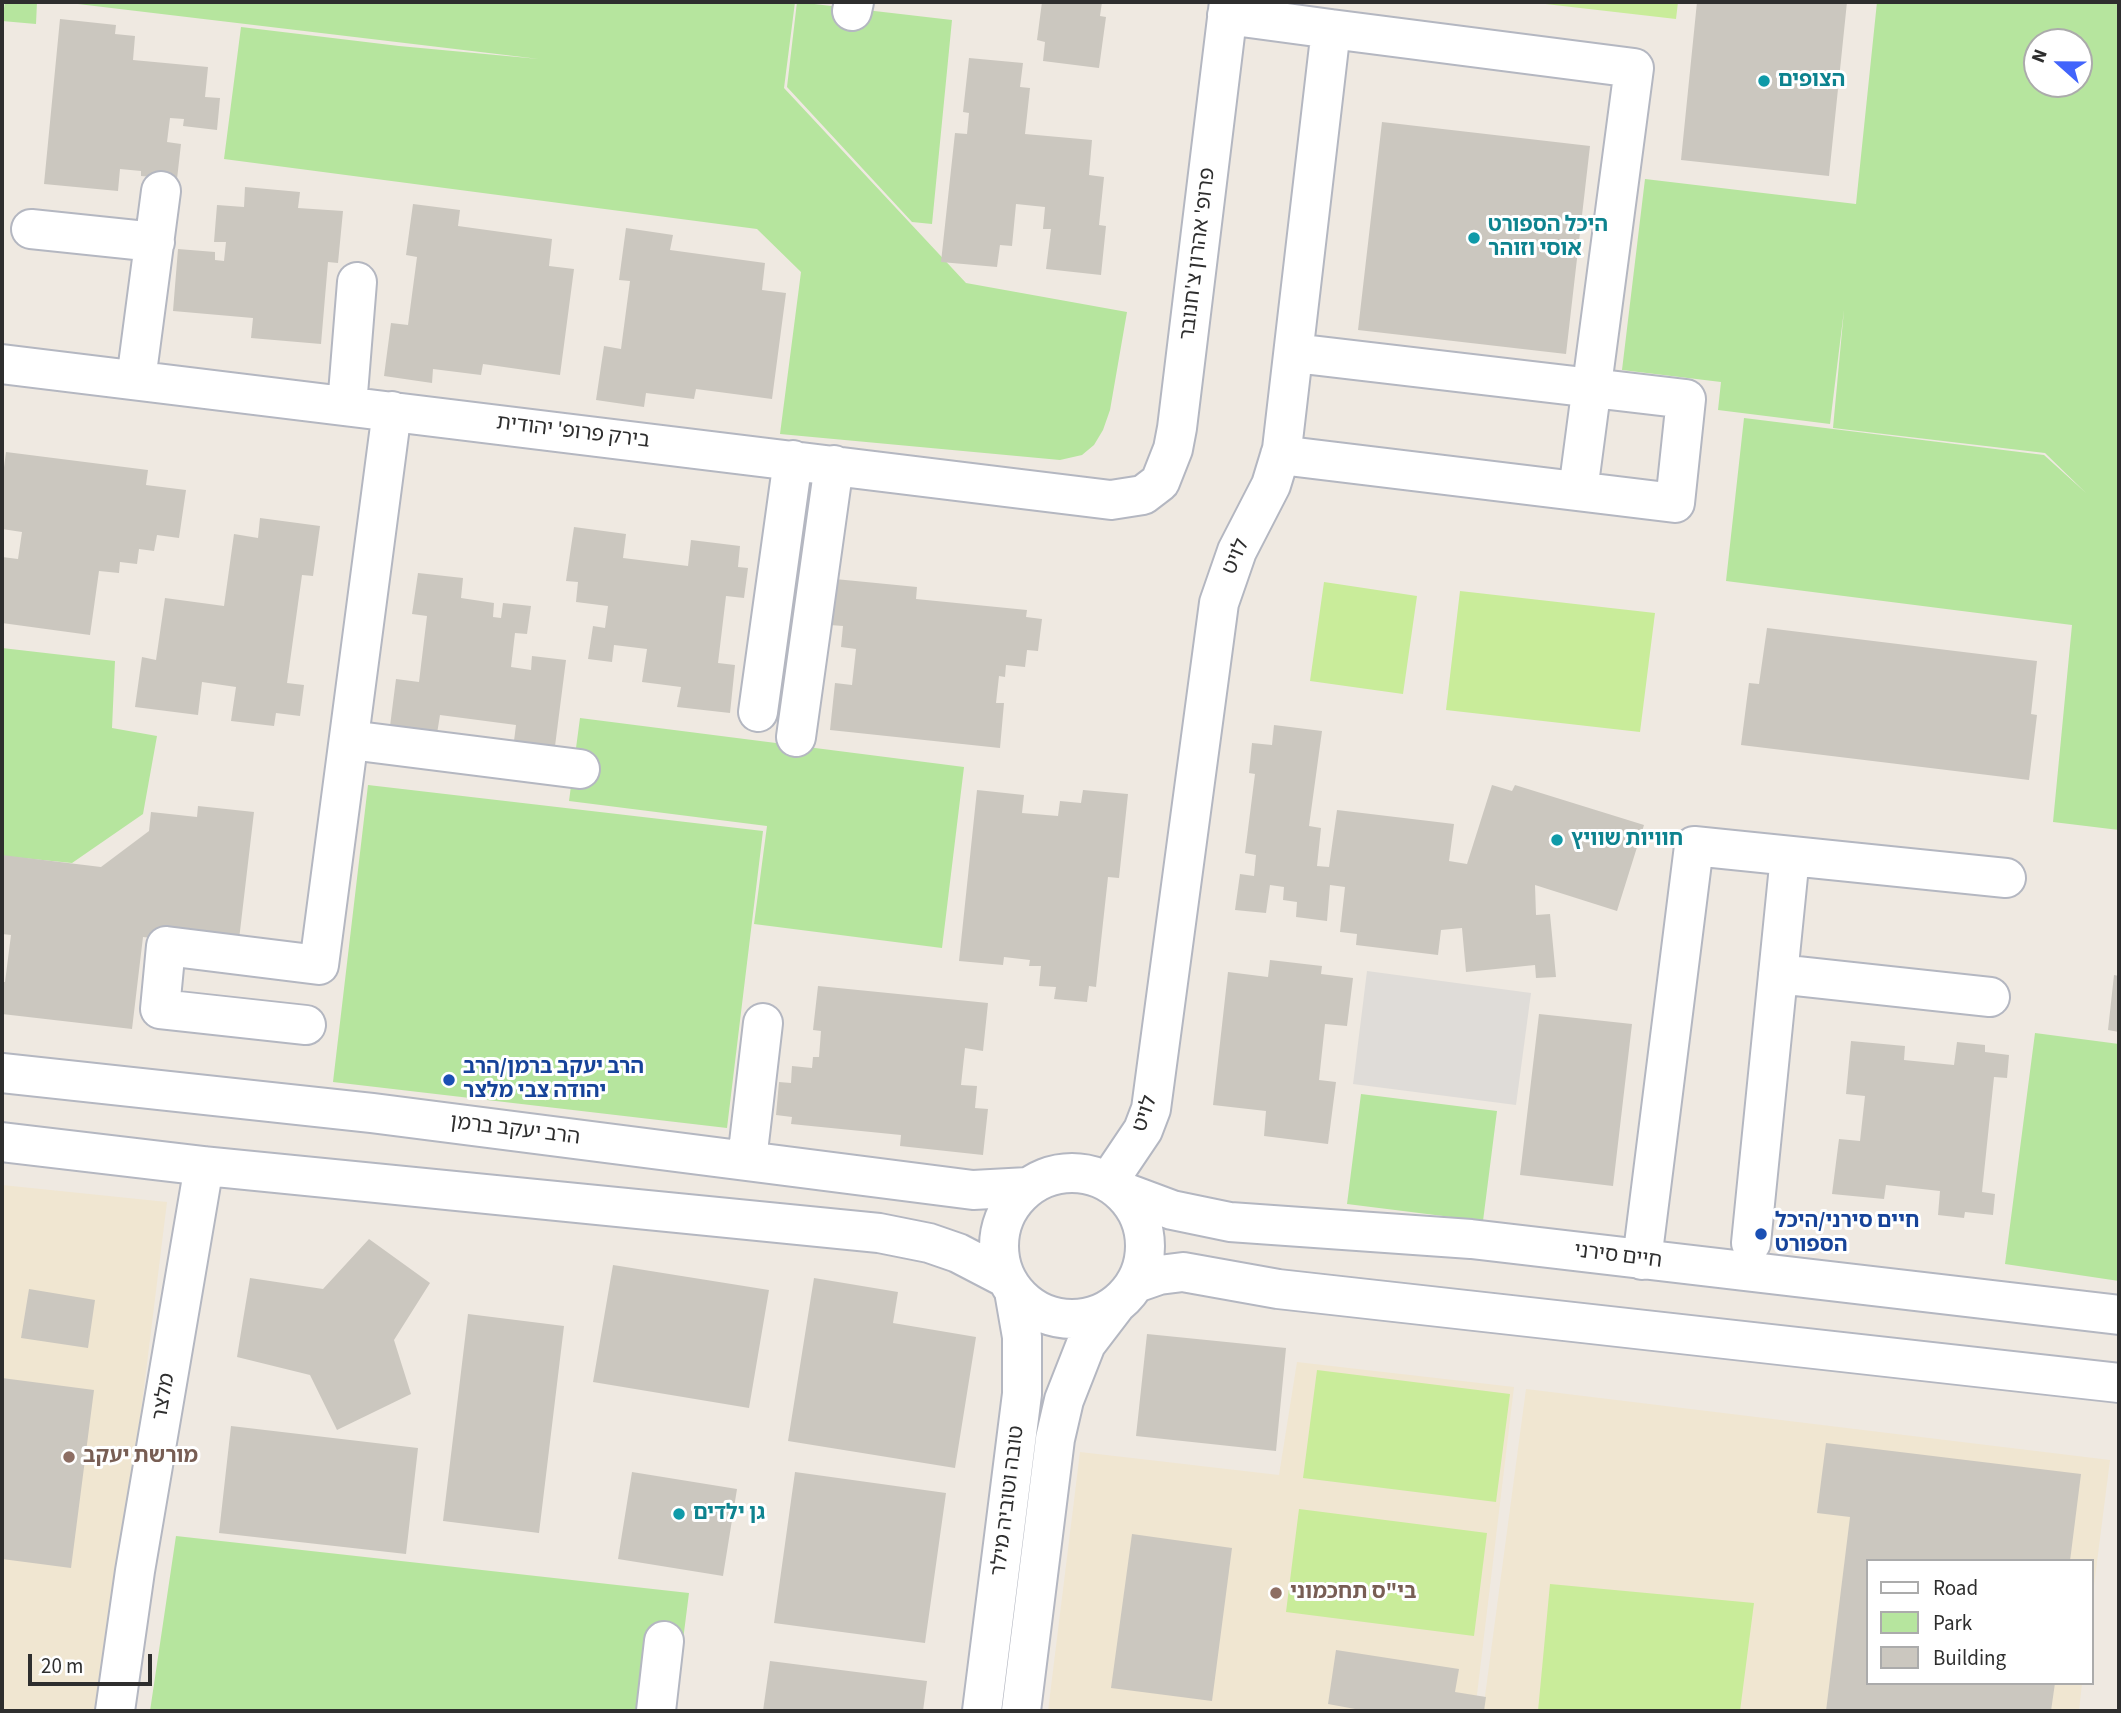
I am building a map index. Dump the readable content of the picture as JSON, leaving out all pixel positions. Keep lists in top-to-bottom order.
{
  "streets": {
    "street": [
      "פרופ' אהרון צ'חנובר",
      "בירק פרופ' יהודית",
      "לויט",
      "הרב יעקב ברמן",
      "חיים סירני",
      "מלצר",
      "טובה וטוביה מילר"
    ]
  },
  "crossings": [
    ["פרופ' אהרון צ'חנובר", "בירק פרופ' יהודית"],
    ["לויט", "הרב יעקב ברמן"],
    ["לויט", "חיים סירני"],
    ["לויט", "טובה וטוביה מילר"],
    ["הרב יעקב ברמן", "חיים סירני"],
    ["הרב יעקב ברמן", "טובה וטוביה מילר"],
    ["חיים סירני", "טובה וטוביה מילר"]
  ],
  "places": [
    "הצופים",
    "היכל הספורט אוסי וזוהר",
    "חוויות שוויץ",
    "הרב יעקב ברמן/הרב יהודה צבי מלצר",
    "חיים סירני/היכל הספורט",
    "מורשת יעקב",
    "גן ילדים",
    "בי\"ס תחכמוני"
  ],
  "legend": ["Road", "Park", "Building"],
  "scale_bar": "20 m",
  "north": "left"
}
